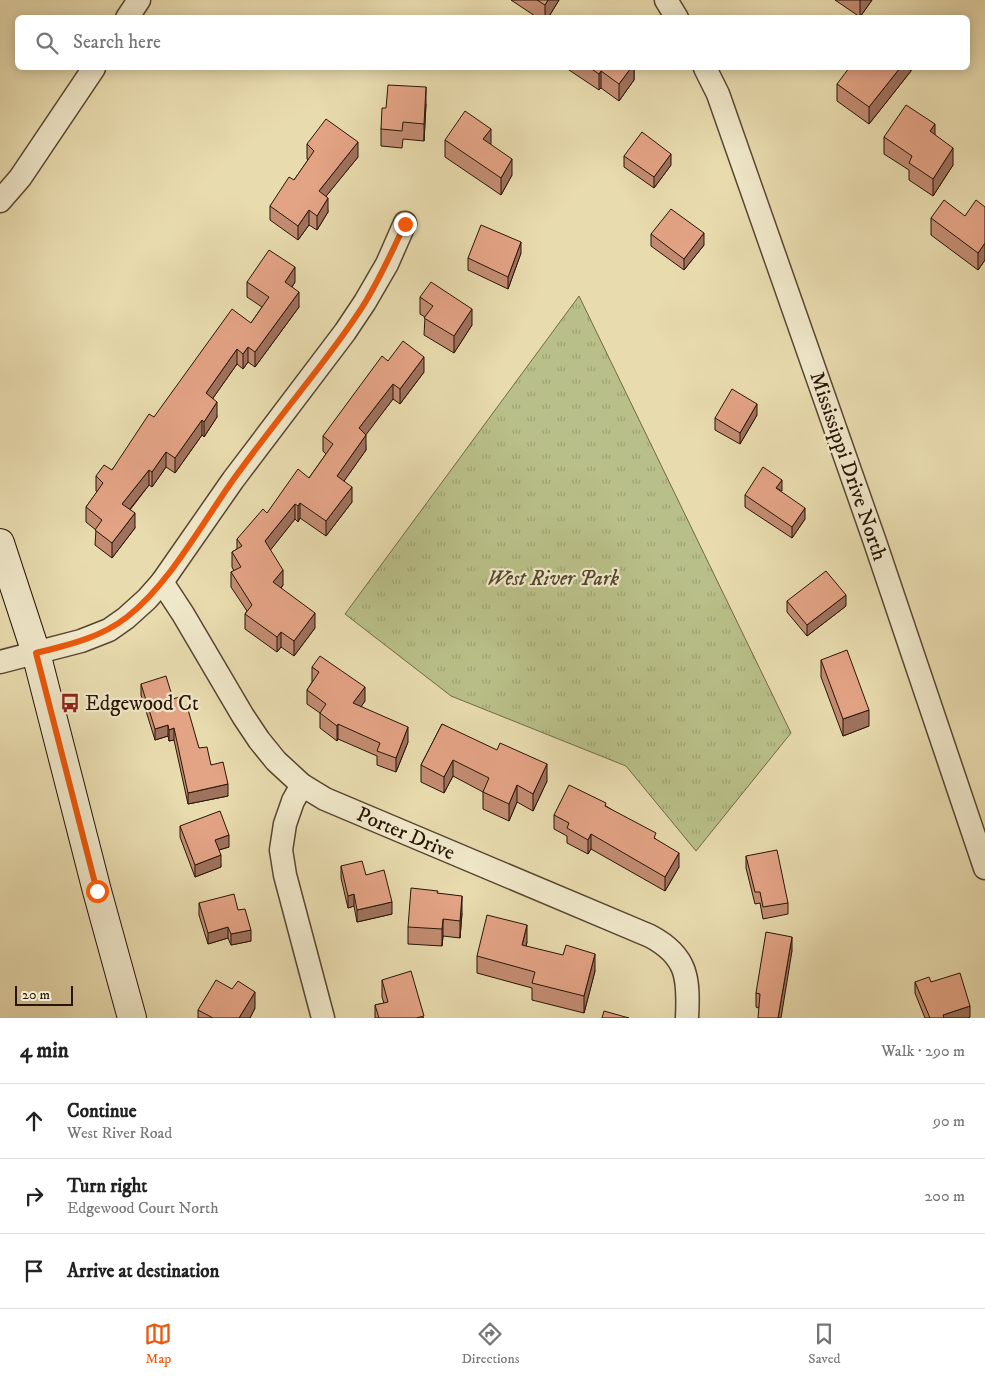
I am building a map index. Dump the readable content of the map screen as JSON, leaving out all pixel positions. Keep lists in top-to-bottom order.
{
  "streets": {
    "street": ["Mississippi Drive North", "Porter Drive"]
  },
  "parks": ["West River Park"],
  "places": {
    "bus stop": ["Edgewood Ct"]
  },
  "scale_bar": "20 m",
  "page": {
    "search": "Search here",
    "scale": "20 m",
    "heading": ["4 min", "Walk · 290 m"],
    "list": [
      ["Continue", "West River Road", "90 m"],
      ["Turn right", "Edgewood Court North", "200 m"],
      "Arrive at destination"
    ],
    "nav": ["Map", "Directions", "Saved"]
  }
}
